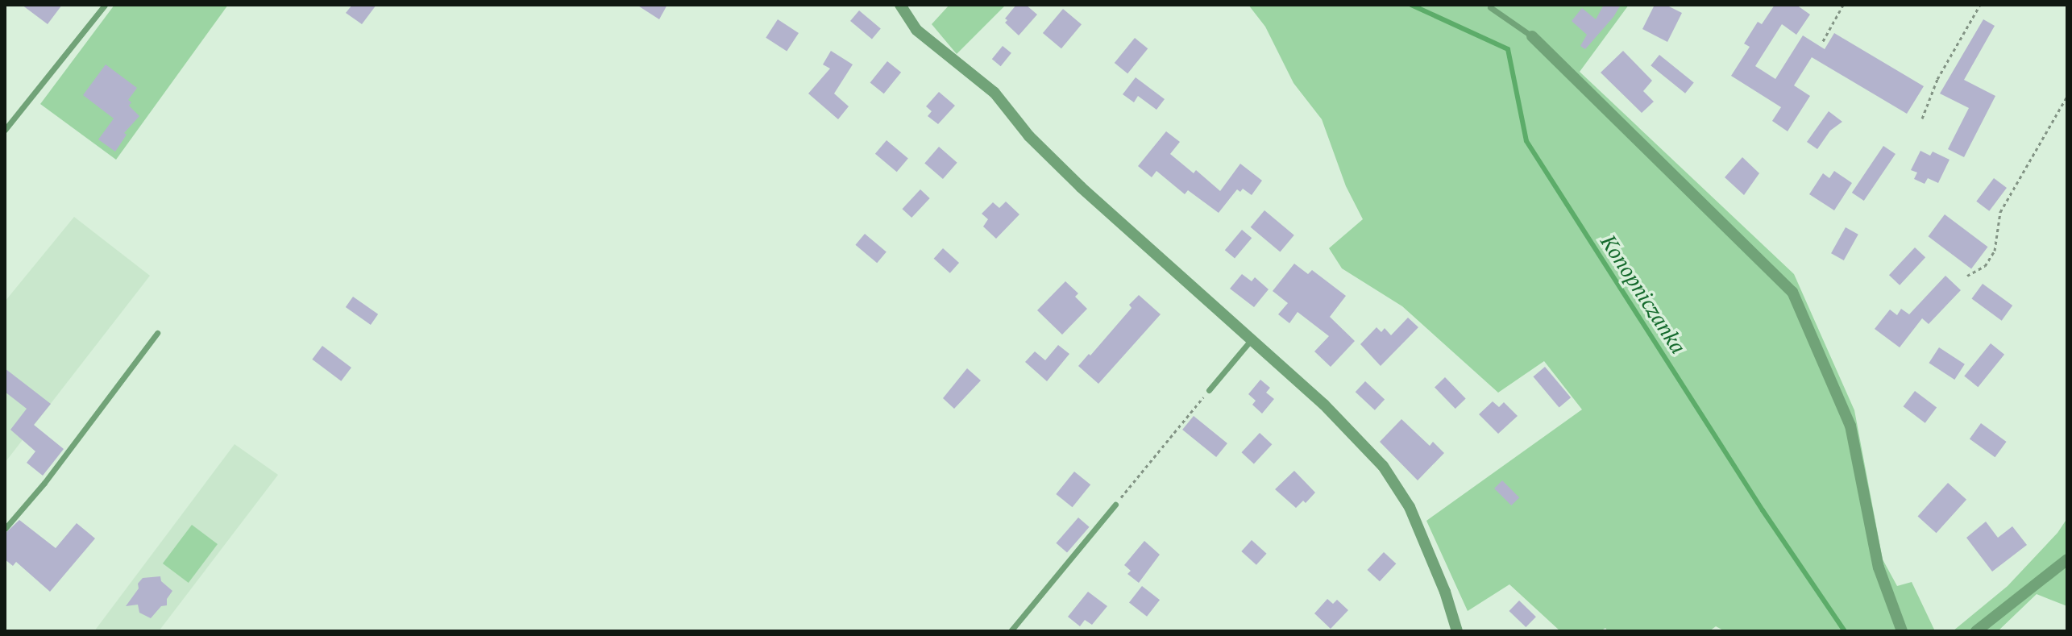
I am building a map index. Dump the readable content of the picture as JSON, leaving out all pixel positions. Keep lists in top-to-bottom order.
{
  "water": ["Konopniczanka"]
}
